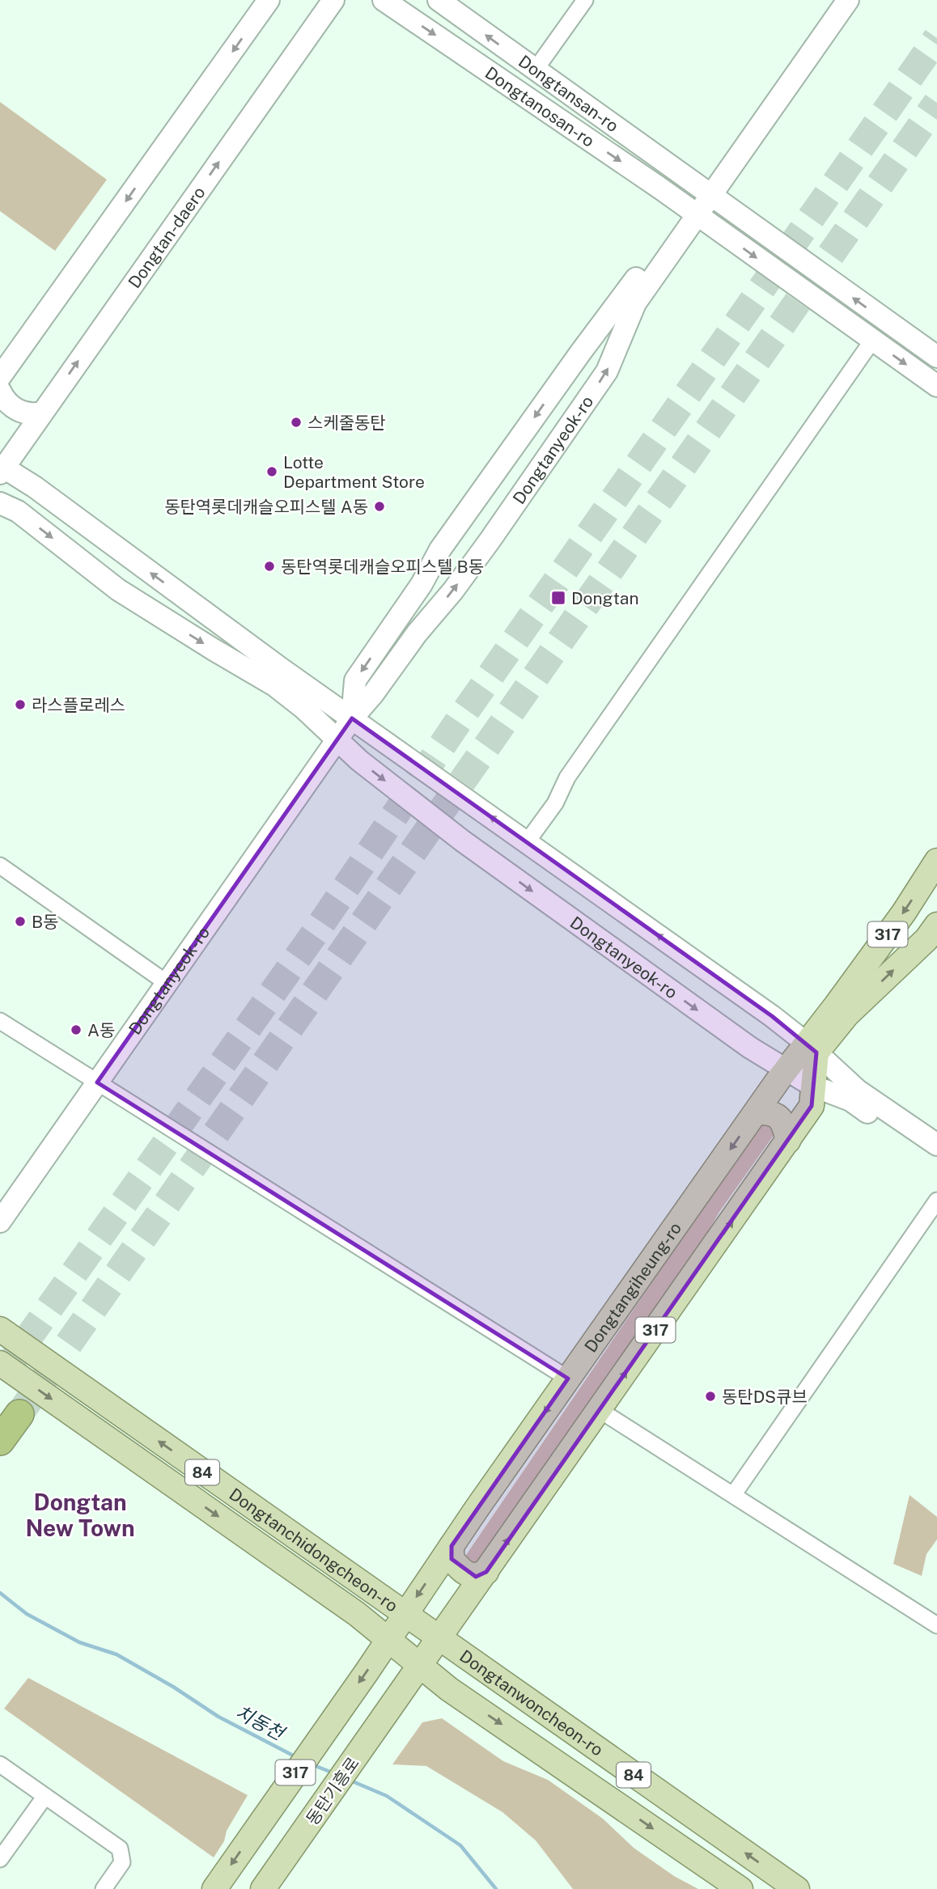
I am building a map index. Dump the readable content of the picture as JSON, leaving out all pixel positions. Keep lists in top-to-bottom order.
{
  "streets": {
    "main road": [
      "317",
      "Dongtangiheung-ro",
      "84",
      "Dongtanchidongcheon-ro",
      "Dongtanwoncheon-ro",
      "동탄기흥로"
    ],
    "street": [
      "Dongtansan-ro",
      "Dongtanosan-ro",
      "Dongtan-daero",
      "Dongtanyeok-ro"
    ]
  },
  "crossings": [
    ["Dongtansan-ro", "Dongtanyeok-ro"],
    ["Dongtanosan-ro", "Dongtanyeok-ro"],
    ["Dongtanyeok-ro", "Dongtangiheung-ro"],
    ["Dongtangiheung-ro", "Dongtanchidongcheon-ro"],
    ["Dongtangiheung-ro", "Dongtanwoncheon-ro"],
    ["Dongtangiheung-ro", "동탄기흥로"],
    ["Dongtanchidongcheon-ro", "Dongtanwoncheon-ro"]
  ],
  "one_way": ["Dongtansan-ro"],
  "districts": ["Dongtan New Town"],
  "water": ["치동천"],
  "places": {
    "other": [
      "스케줄동탄",
      "Lotte Department Store",
      "동탄역롯데캐슬오피스텔 A동",
      "동탄역롯데캐슬오피스텔 B동",
      "라스플로레스",
      "B동",
      "A동",
      "동탄DS큐브"
    ],
    "transit": ["Dongtan"]
  }
}
